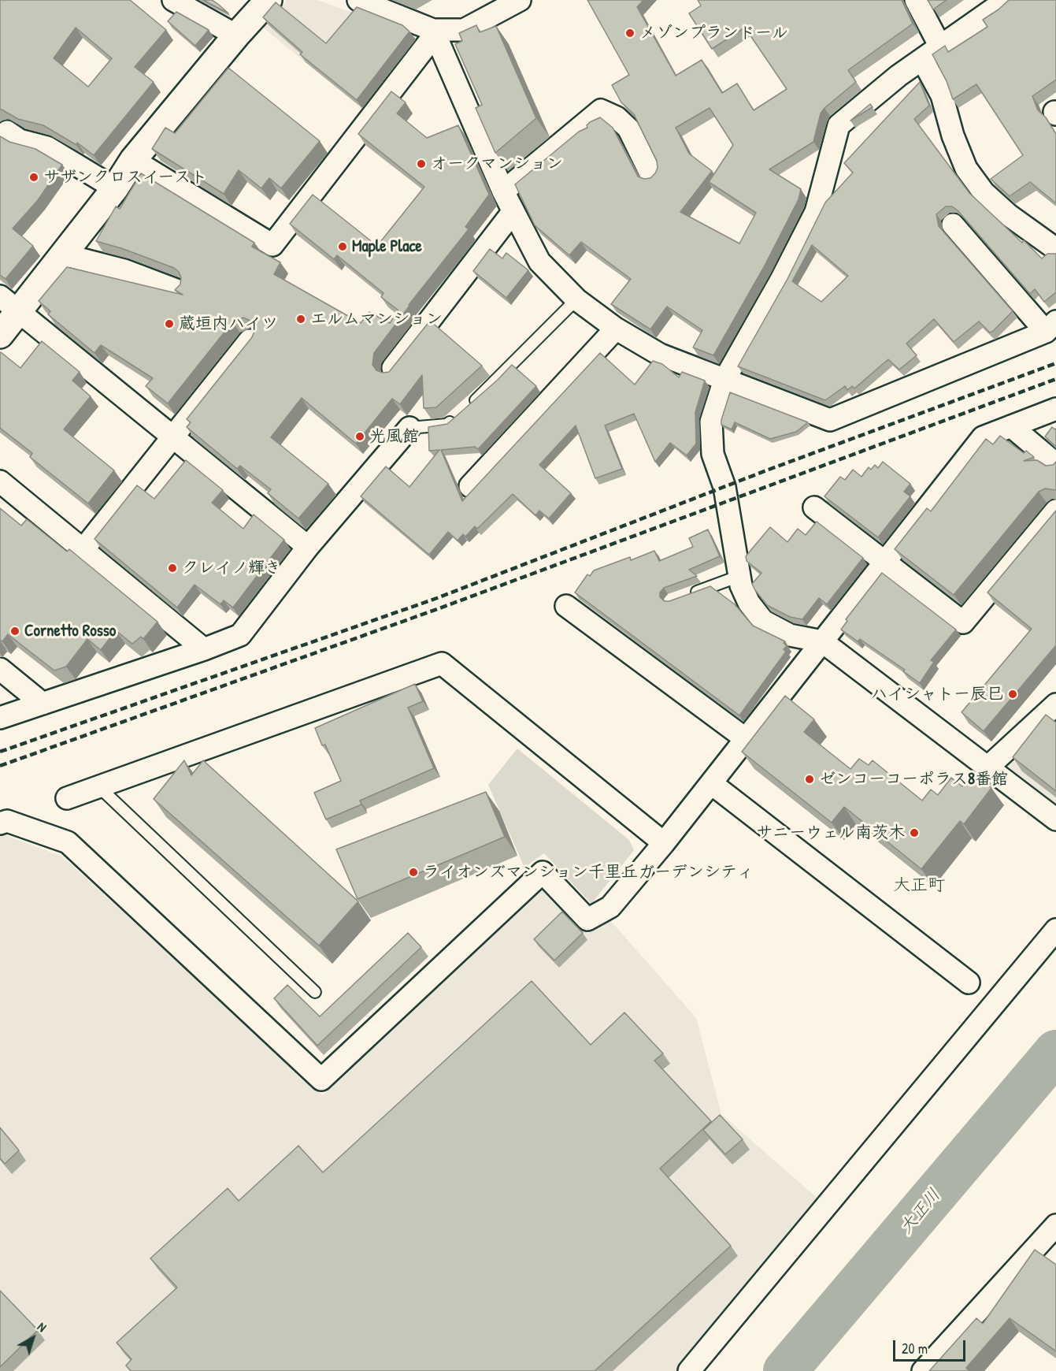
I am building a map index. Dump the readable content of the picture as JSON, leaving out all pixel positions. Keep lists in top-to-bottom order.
{
  "districts": ["大正町"],
  "water": ["大正川"],
  "places": [
    "メゾンプランドール",
    "オークマンション",
    "サザンクロスイースト",
    "Maple Place",
    "エルムマンション",
    "蔵垣内ハイツ",
    "光風館",
    "クレイノ輝き",
    "Cornetto Rosso",
    "ハイシャトー辰巳",
    "ゼンコーコーポラス8番館",
    "サニーウェル南茨木",
    "ライオンズマンション千里丘ガーデンシティ"
  ],
  "scale_bar": "20 m",
  "north": "top right"
}
